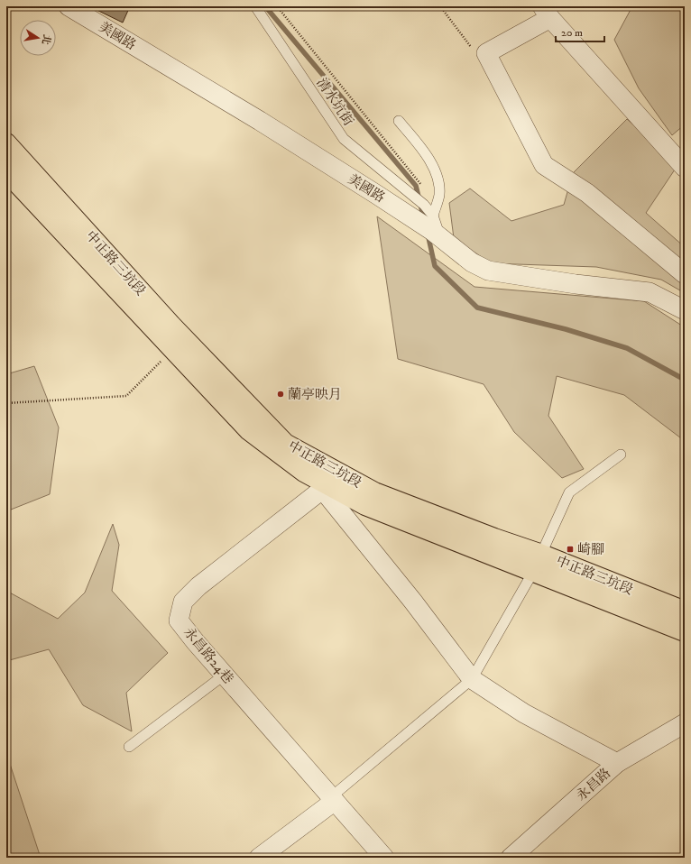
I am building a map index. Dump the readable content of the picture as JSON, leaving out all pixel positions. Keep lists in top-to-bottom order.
{
  "streets": {
    "main road": ["中正路三坑段"],
    "street": ["美國路", "永昌路24巷", "永昌路"],
    "lane": ["清水坑街"]
  },
  "crossings": [
    ["美國路", "清水坑街"],
    ["中正路三坑段", "永昌路24巷"]
  ],
  "places": {
    "other": ["蘭亭映月"],
    "transit": ["崎腳"]
  },
  "scale_bar": "20 m",
  "north": "right"
}
